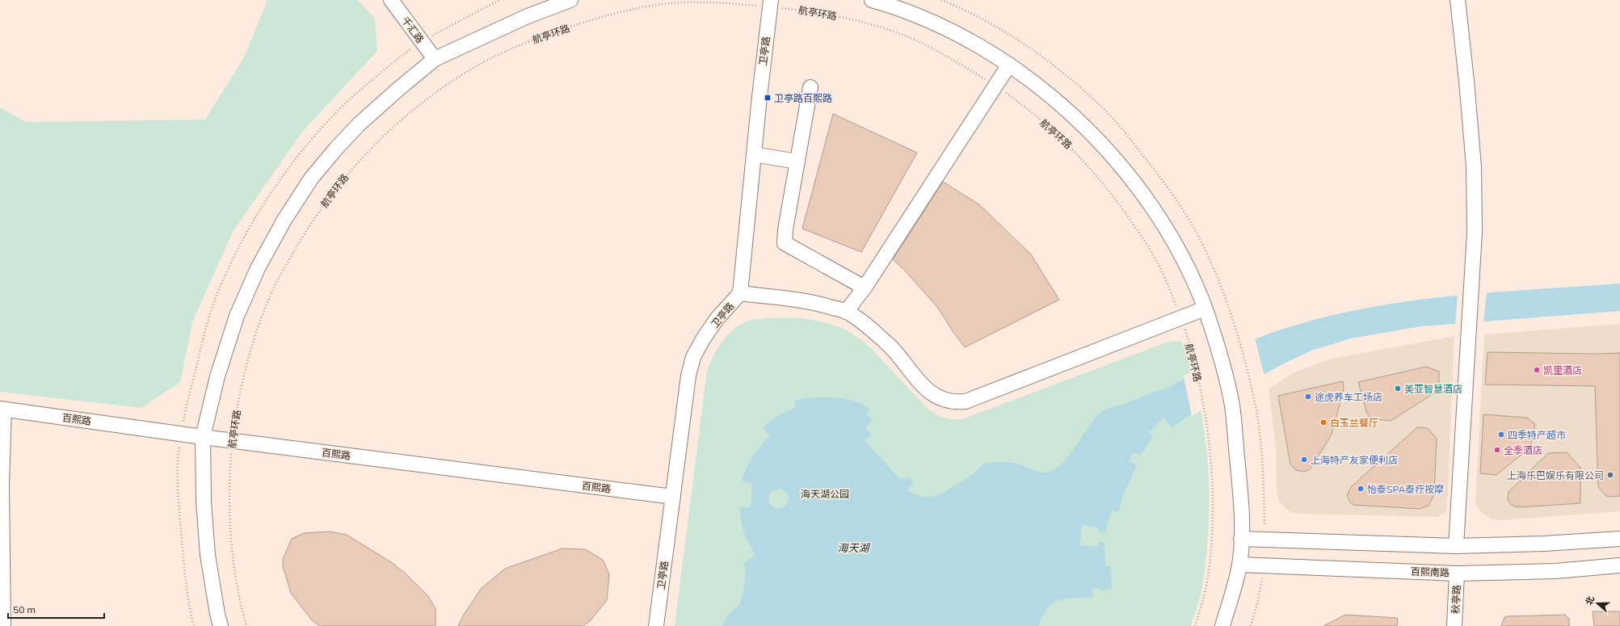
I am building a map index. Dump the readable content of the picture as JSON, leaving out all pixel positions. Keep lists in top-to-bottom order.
{
  "streets": {
    "street": [
      "千汇路",
      "卫亭路",
      "百熙路",
      "百熙南路",
      "秋亭路"
    ],
    "path": ["航亭环路"]
  },
  "crossings": [
    ["航亭环路", "卫亭路"],
    ["航亭环路", "百熙路"],
    ["卫亭路", "百熙路"],
    ["百熙南路", "秋亭路"]
  ],
  "water": ["海天湖"],
  "parks": ["海天湖公园"],
  "places": {
    "transit": ["卫亭路百熙路"],
    "other": [
      "凯里酒店",
      "美亚智慧酒店",
      "途虎养车工场店",
      "白玉兰餐厅",
      "四季特产超市",
      "全季酒店",
      "上海特产友家便利店",
      "上海乐巴娱乐有限公司",
      "怡泰SPA泰疗按摩"
    ]
  },
  "scale_bar": "50 m",
  "north": "left"
}
